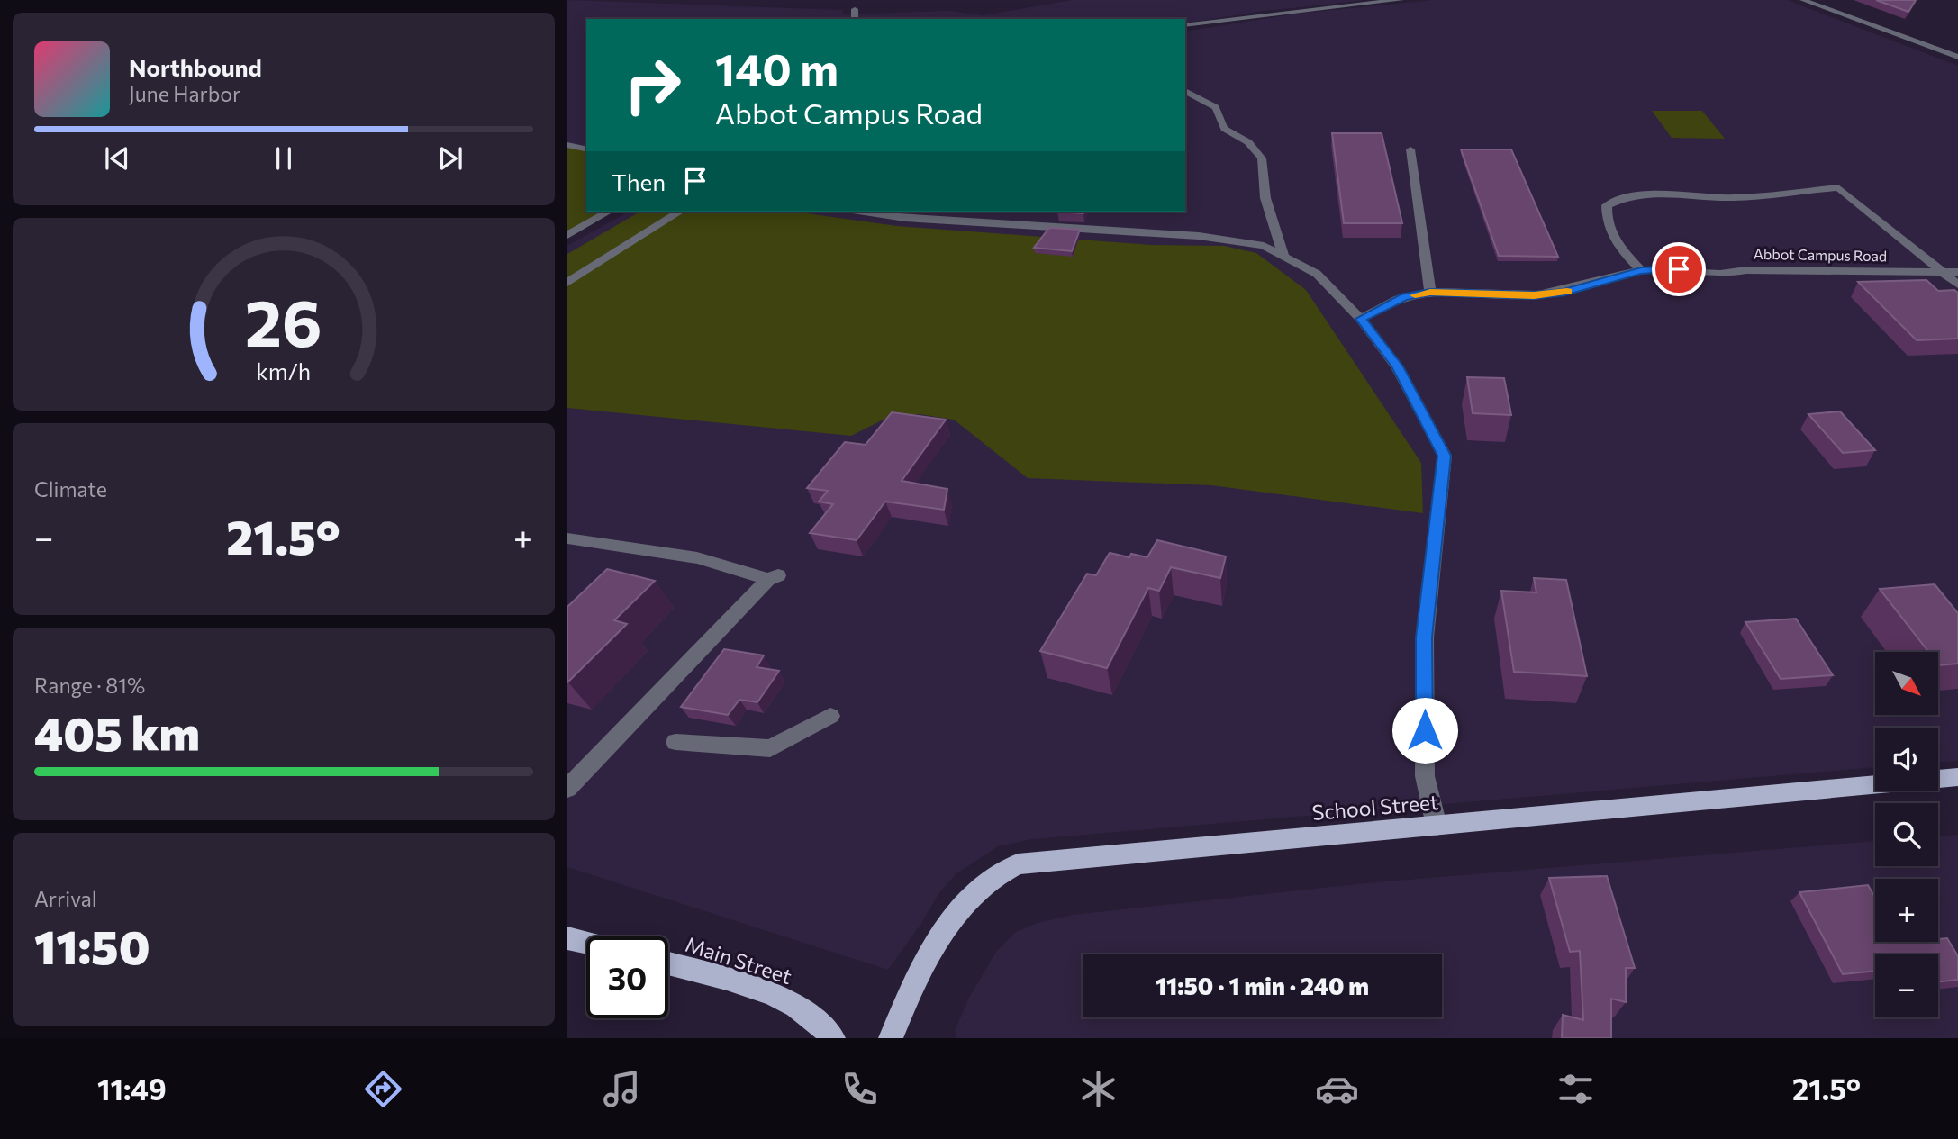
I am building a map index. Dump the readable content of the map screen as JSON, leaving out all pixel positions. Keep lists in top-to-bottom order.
{
  "streets": {
    "main road": ["School Street", "Main Street"],
    "street": ["Abbot Campus Road"]
  },
  "north": "bottom right",
  "page": {
    "turn": ["140 m", "Abbot Campus Road"],
    "song": ["Northbound", "June Harbor"],
    "then": "Then",
    "tile": [
      "Climate",
      ["Range · 81%", "405 km"],
      ["Arrival", "11:50"]
    ],
    "heat": ["−", "21.5°", "+"],
    "map_buttons": ["+", "−"],
    "limit": "30",
    "trip": "11:50 · 1 min · 240 m",
    "tabs": ["11:49", "21.5°"],
    "gauge": ["26", "km/h"]
  }
}
